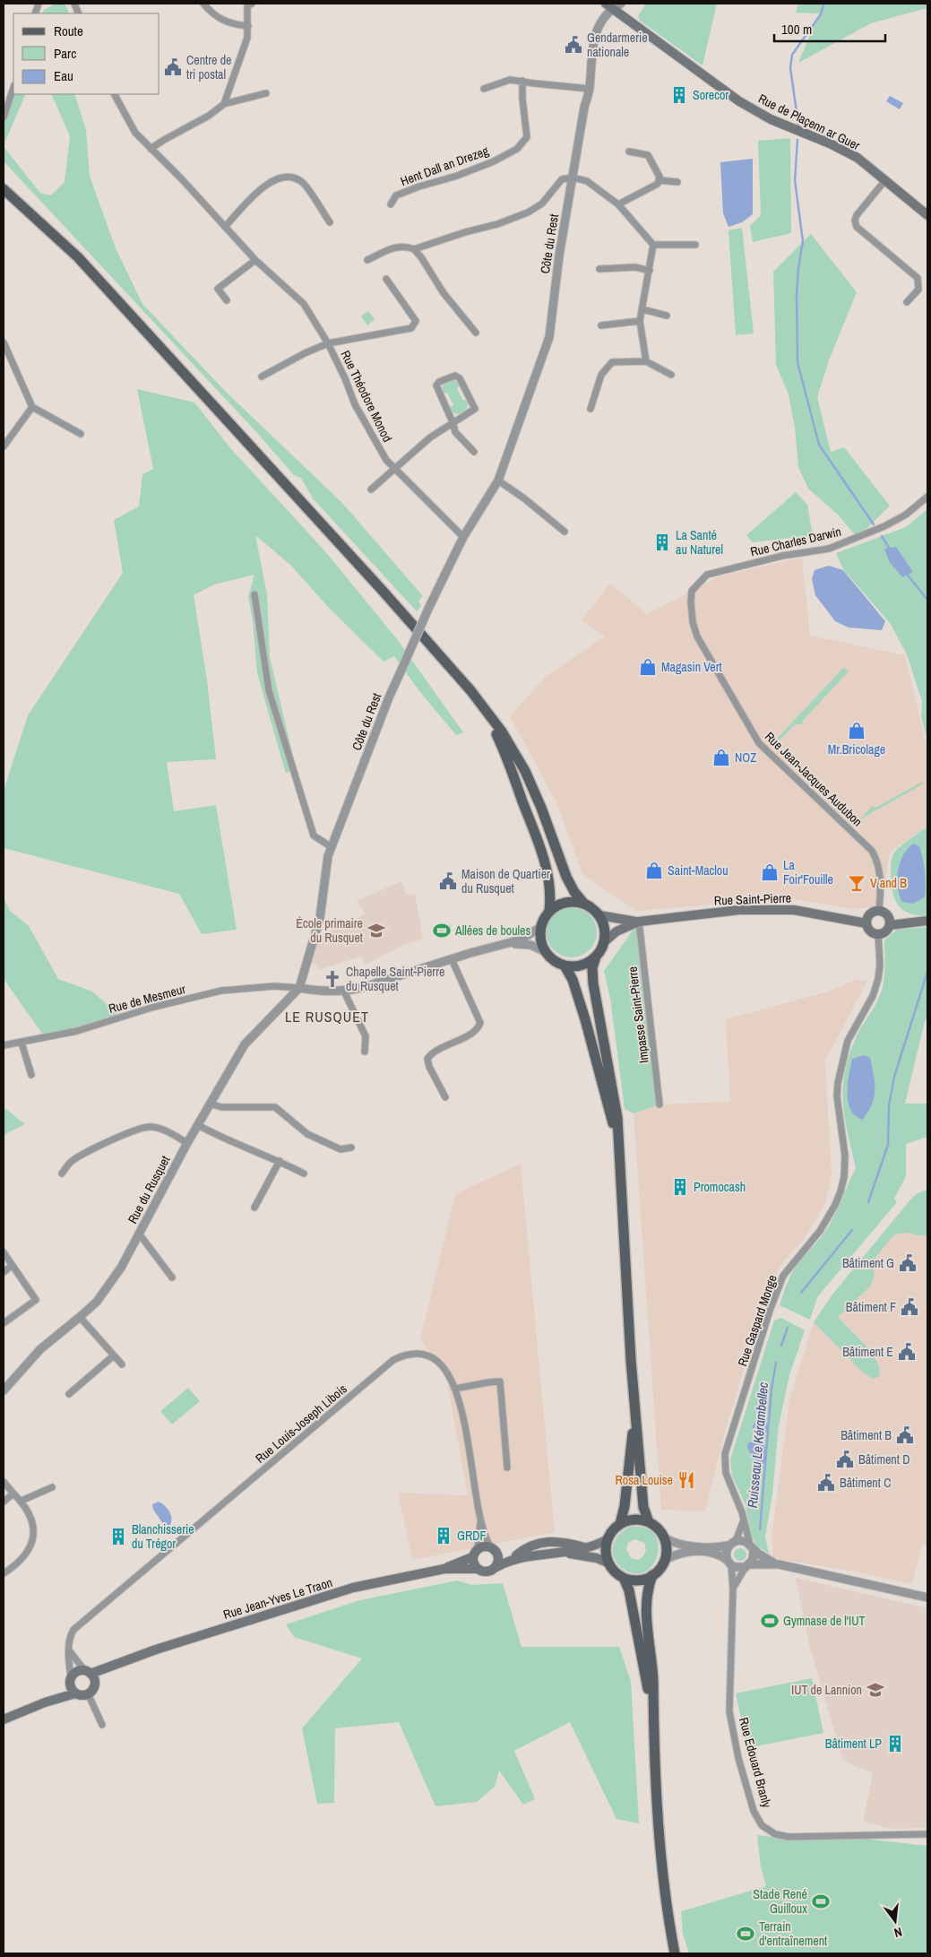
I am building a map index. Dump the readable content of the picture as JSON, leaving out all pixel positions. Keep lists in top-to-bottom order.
{
  "streets": {
    "main road": ["Rue de Plaçenn ar Guer", "Rue Saint-Pierre", "Rue Jean-Yves Le Traon"],
    "street": [
      "Hent Dall an Drezeg",
      "Côte du Rest",
      "Rue Théodore Monod",
      "Rue Charles Darwin",
      "Rue Jean-Jacques Audubon",
      "Rue de Mesmeur",
      "Impasse Saint-Pierre",
      "Rue du Rusquet",
      "Rue Gaspard Monge",
      "Rue Louis-Joseph Libois",
      "Rue Edouard Branly"
    ]
  },
  "crossings": [
    ["Rue de Plaçenn ar Guer", "Côte du Rest"],
    ["Côte du Rest", "Rue Théodore Monod"],
    ["Côte du Rest", "Rue de Mesmeur"],
    ["Côte du Rest", "Rue du Rusquet"],
    ["Rue Charles Darwin", "Rue Jean-Jacques Audubon"],
    ["Rue Jean-Jacques Audubon", "Rue Saint-Pierre"],
    ["Rue Jean-Jacques Audubon", "Rue Gaspard Monge"],
    ["Rue Saint-Pierre", "Impasse Saint-Pierre"],
    ["Rue Saint-Pierre", "Rue Gaspard Monge"],
    ["Rue de Mesmeur", "Rue du Rusquet"],
    ["Rue Gaspard Monge", "Rue Edouard Branly"],
    ["Rue Louis-Joseph Libois", "Rue Jean-Yves Le Traon"]
  ],
  "districts": ["LE RUSQUET"],
  "water": ["Ruisseau Le Kérambellec"],
  "places": {
    "public building": [
      "Gendarmerie nationale",
      "Centre de tri postal",
      "Maison de Quartier du Rusquet",
      "Bâtiment G",
      "Bâtiment F",
      "Bâtiment E",
      "Bâtiment B",
      "Bâtiment D",
      "Bâtiment C"
    ],
    "building": [
      "Sorecor",
      "La Santé au Naturel",
      "Promocash",
      "GRDF",
      "Blanchisserie du Trégor",
      "Bâtiment LP"
    ],
    "shop": [
      "Magasin Vert",
      "Mr.Bricolage",
      "NOZ",
      "Saint-Maclou",
      "La Foir'Fouille"
    ],
    "bar": ["V and B"],
    "school or university": ["École primaire du Rusquet", "IUT de Lannion"],
    "sports": [
      "Allées de boules",
      "Gymnase de l'IUT",
      "Stade René Guilloux",
      "Terrain d'entraînement"
    ],
    "church": ["Chapelle Saint-Pierre du Rusquet"],
    "restaurant": ["Rosa Louise"]
  },
  "legend": ["Route", "Parc", "Eau"],
  "scale_bar": "100 m",
  "north": "bottom"
}
